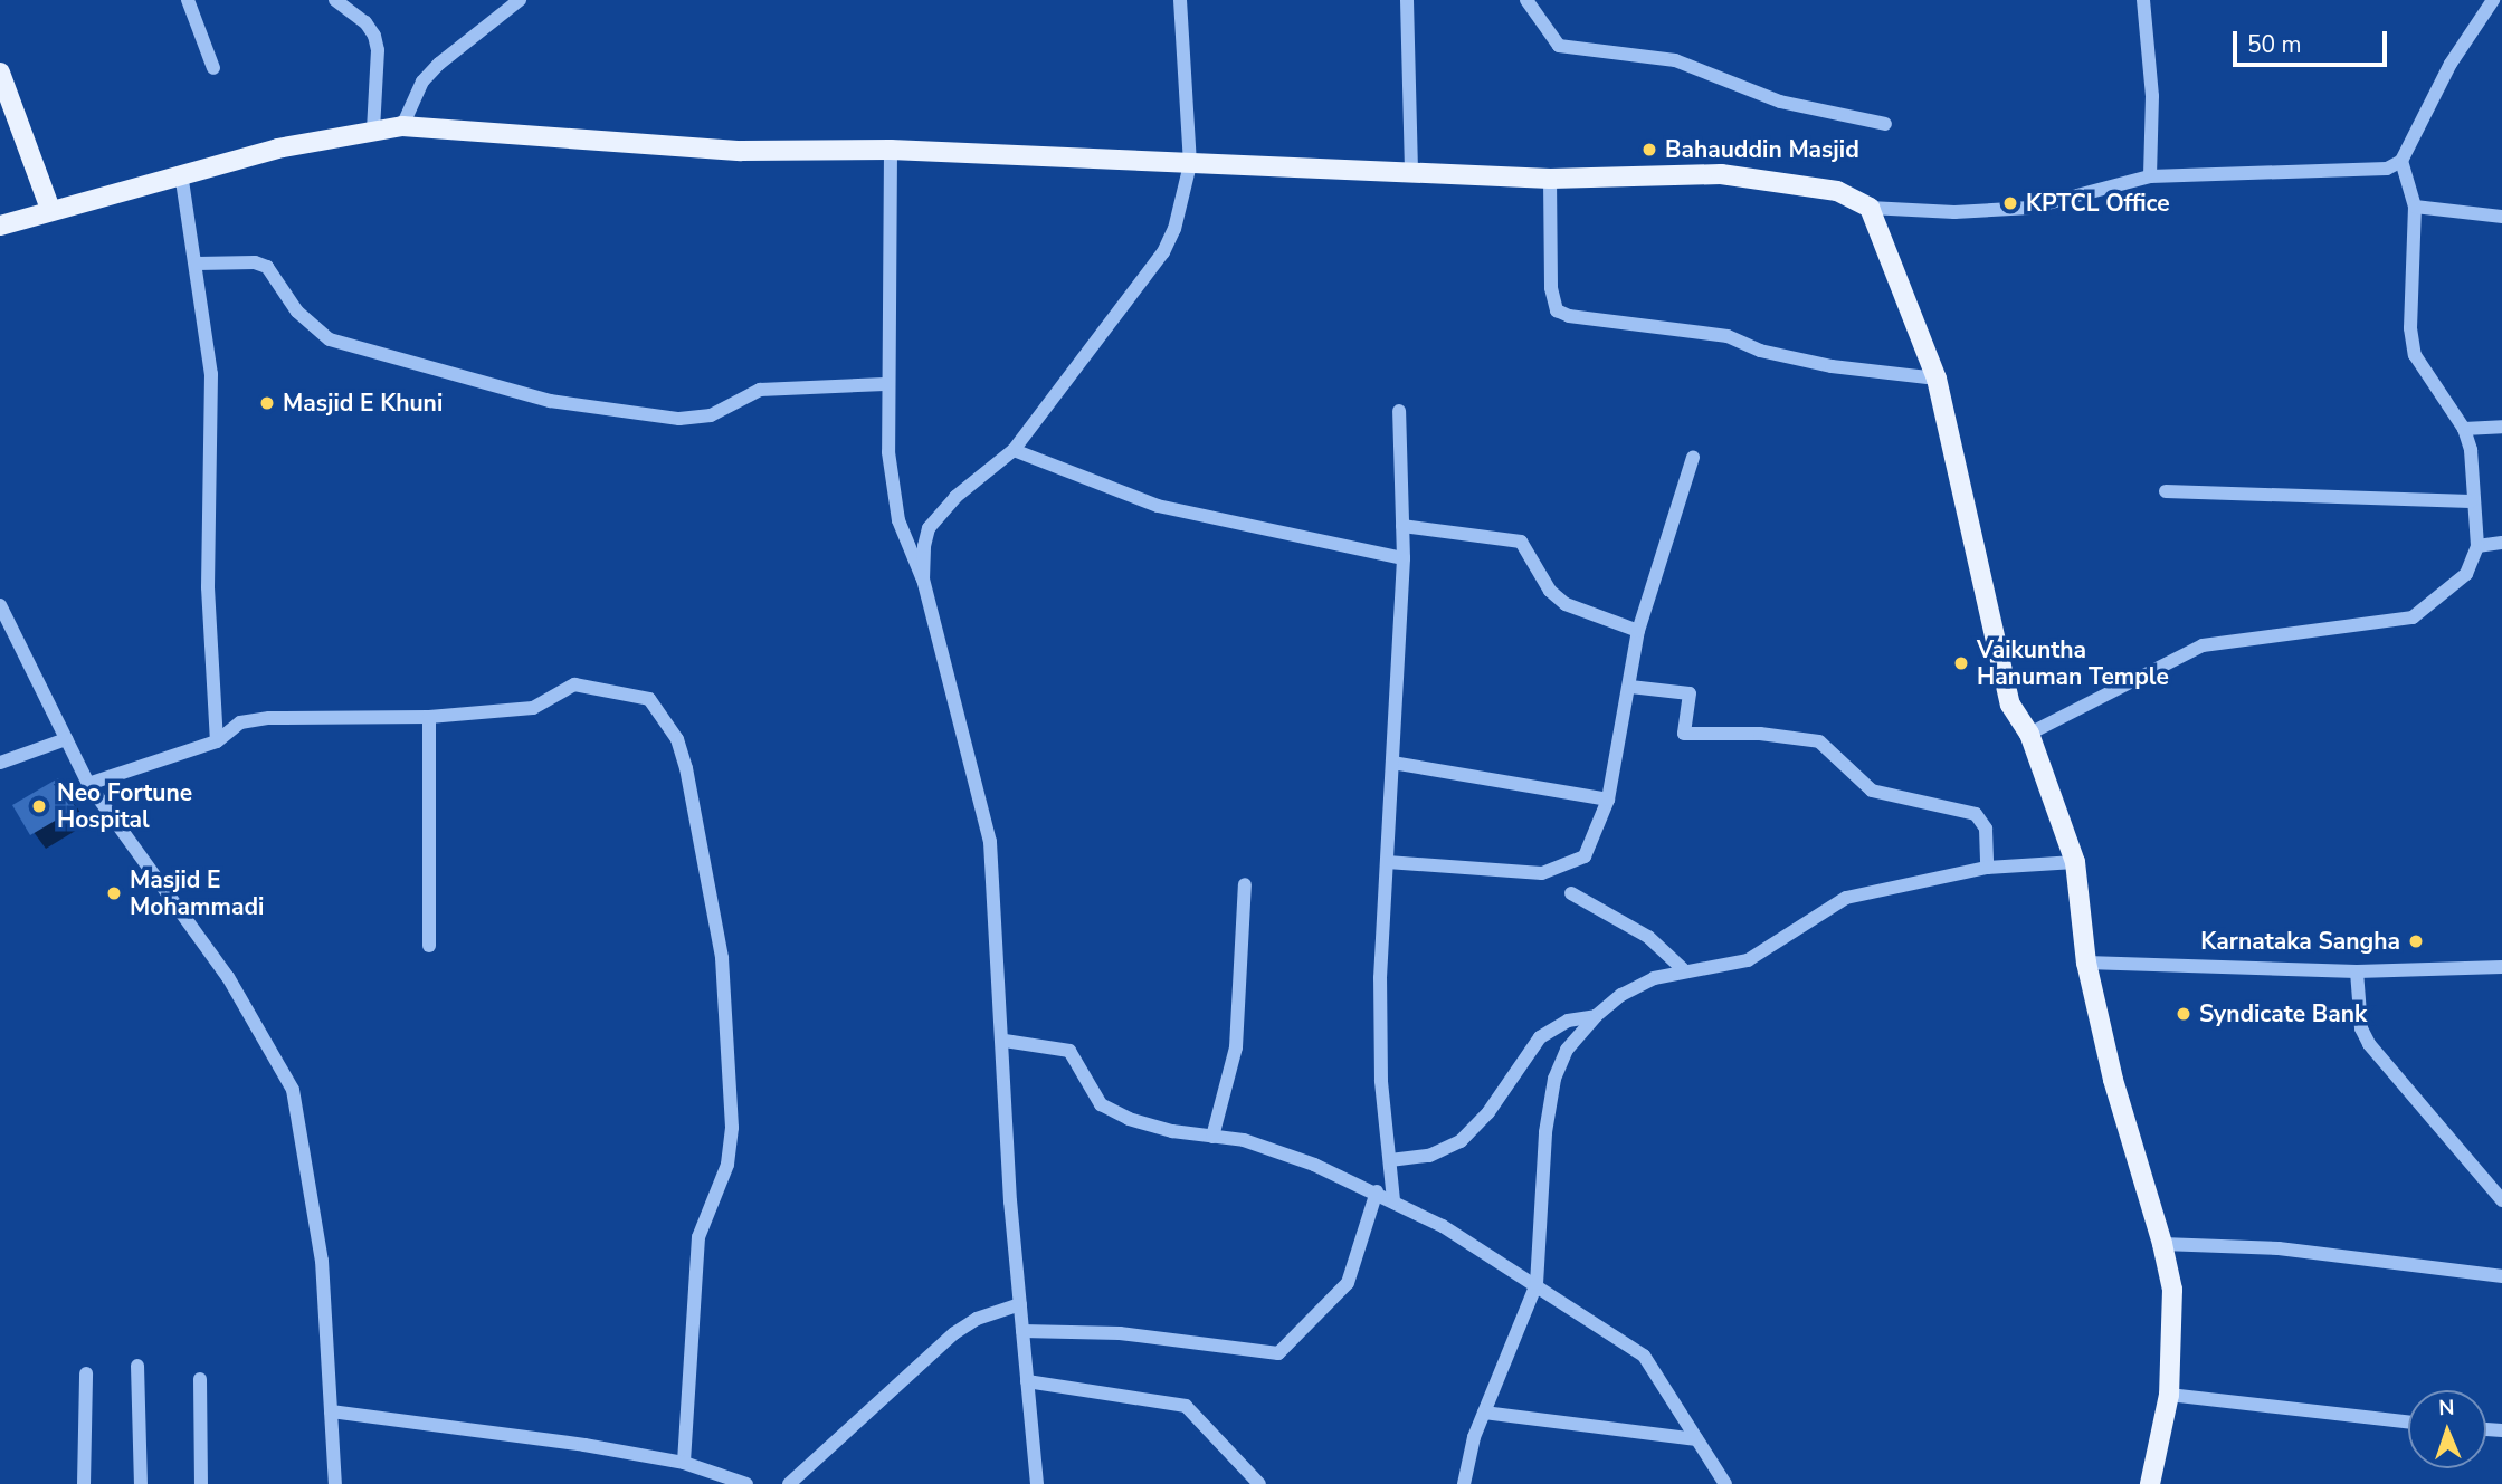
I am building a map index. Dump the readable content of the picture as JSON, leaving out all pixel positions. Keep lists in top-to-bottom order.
{
  "places": [
    "Bahauddin Masjid",
    "KPTCL Office",
    "Masjid E Khuni",
    "Vaikuntha Hanuman Temple",
    "Neo Fortune Hospital",
    "Masjid E Mohammadi",
    "Karnataka Sangha",
    "Syndicate Bank"
  ],
  "scale_bar": "50 m",
  "north": "top"
}
